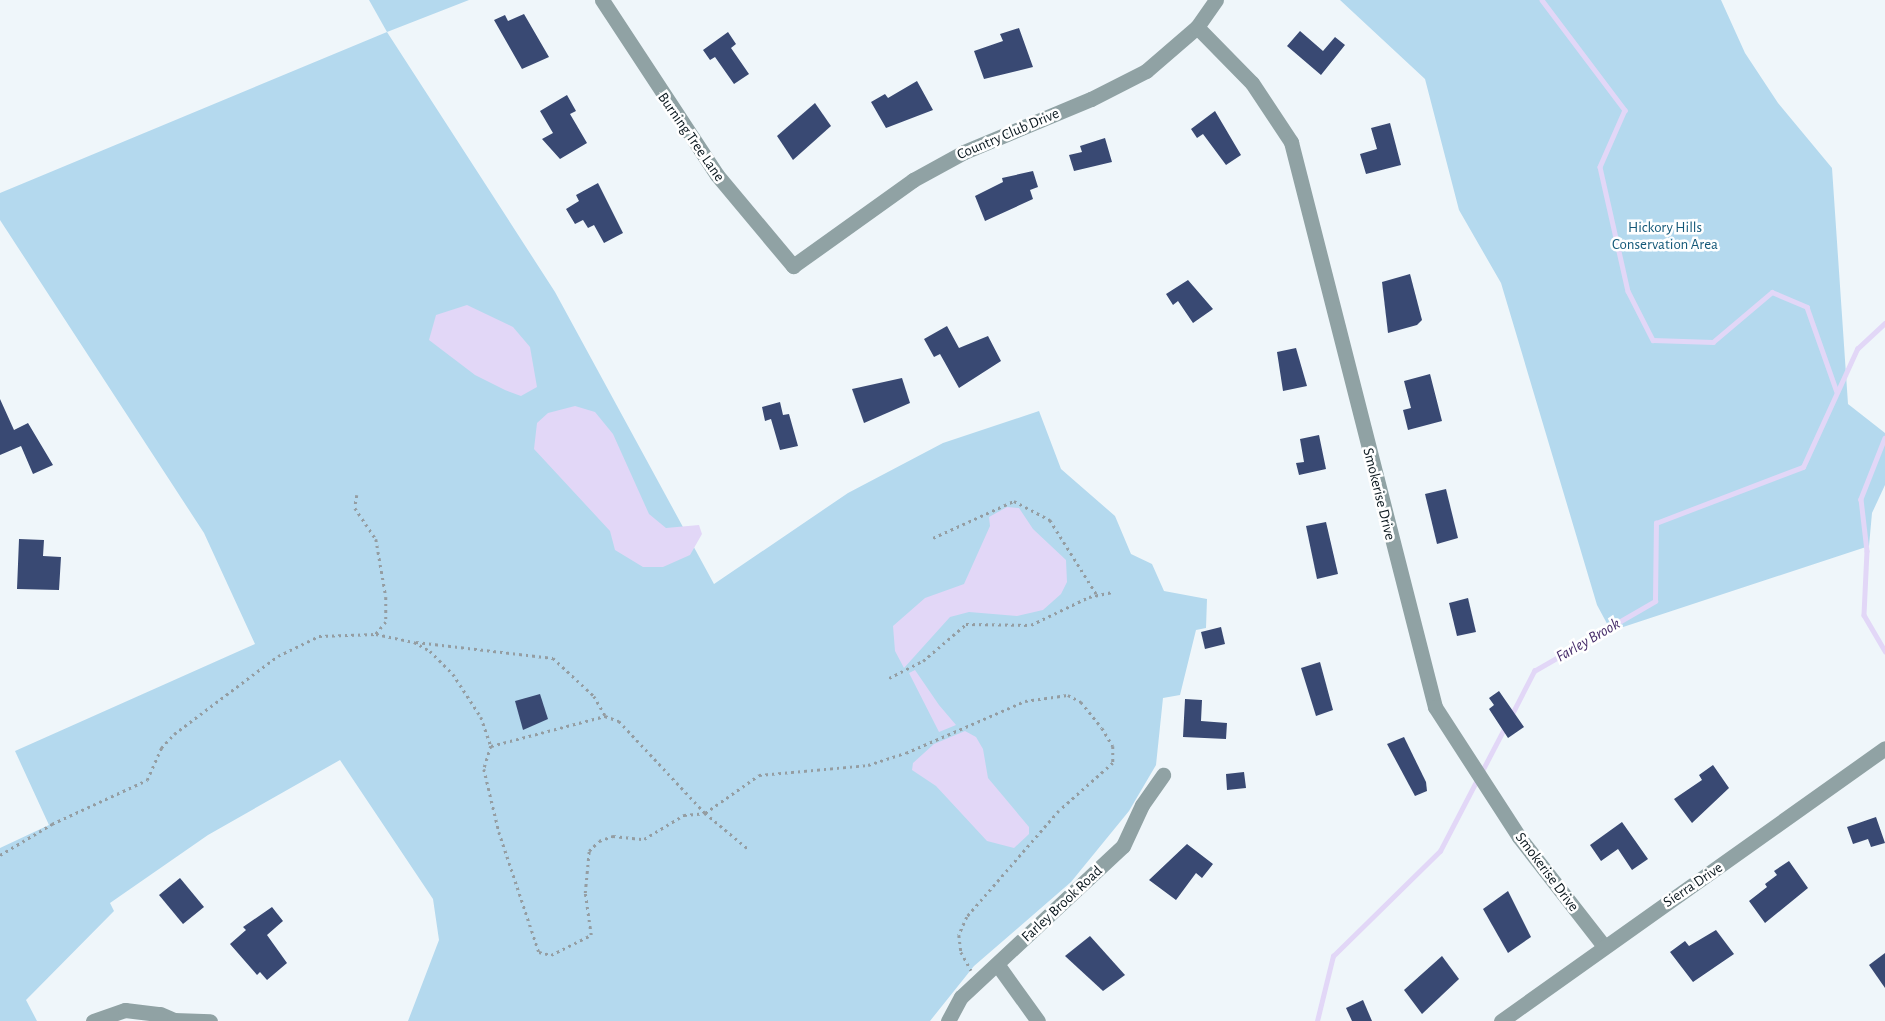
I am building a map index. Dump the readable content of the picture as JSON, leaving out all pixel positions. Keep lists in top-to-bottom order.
{
  "streets": {
    "street": [
      "Country Club Drive",
      "Burning Tree Lane",
      "Smokerise Drive",
      "Sierra Drive",
      "Farley Brook Road"
    ]
  },
  "crossings": [
    ["Country Club Drive", "Burning Tree Lane"],
    ["Country Club Drive", "Smokerise Drive"],
    ["Smokerise Drive", "Sierra Drive"]
  ],
  "water": ["Farley Brook"],
  "parks": ["Hickory Hills Conservation Area"]
}
